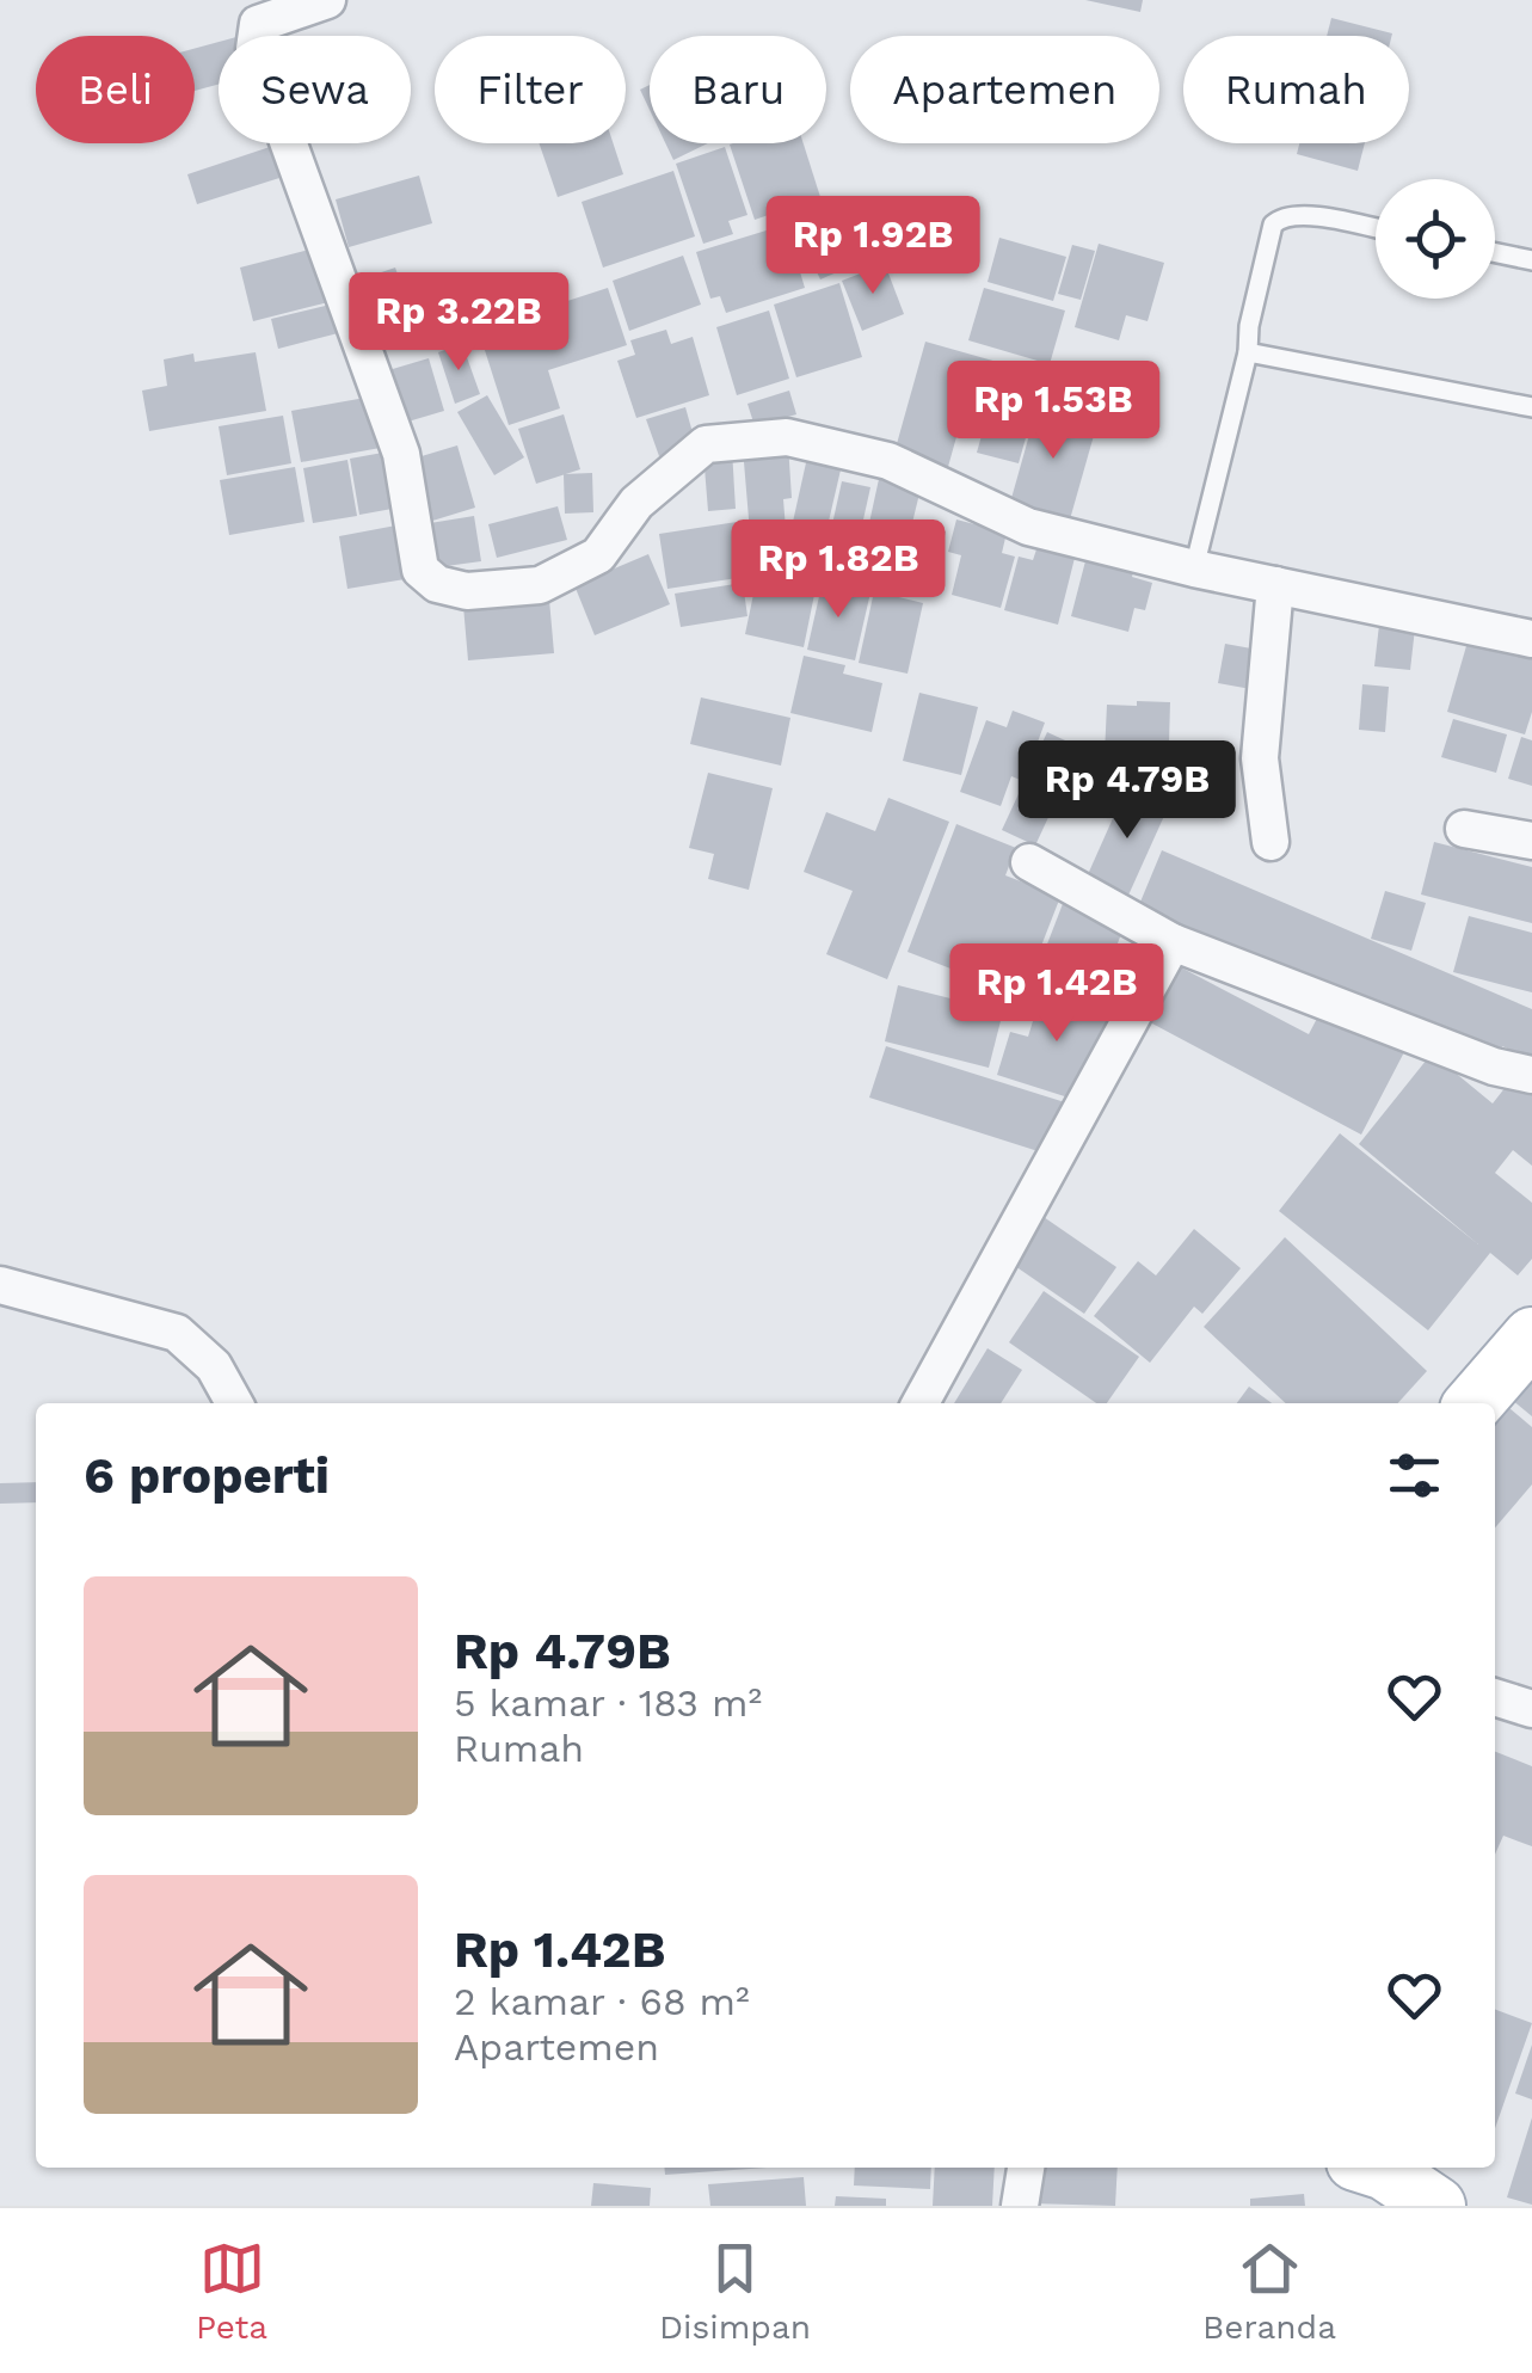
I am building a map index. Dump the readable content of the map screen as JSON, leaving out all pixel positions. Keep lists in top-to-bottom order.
{
  "page": {
    "chip": [
      "Beli",
      "Sewa",
      "Filter",
      "Baru",
      "Apartemen",
      "Rumah"
    ],
    "price": [
      "Rp 1.92B",
      "Rp 3.22B",
      "Rp 1.53B",
      "Rp 1.82B",
      "Rp 4.79B",
      "Rp 1.42B"
    ],
    "heading": "6 properti",
    "list": [
      {
        "name": "Rp 4.79B",
        "note": "5 kamar · 183 m² · Rumah"
      },
      {
        "name": "Rp 1.42B",
        "note": "2 kamar · 68 m² · Apartemen"
      }
    ],
    "tabs": ["Peta", "Disimpan", "Beranda"]
  }
}
